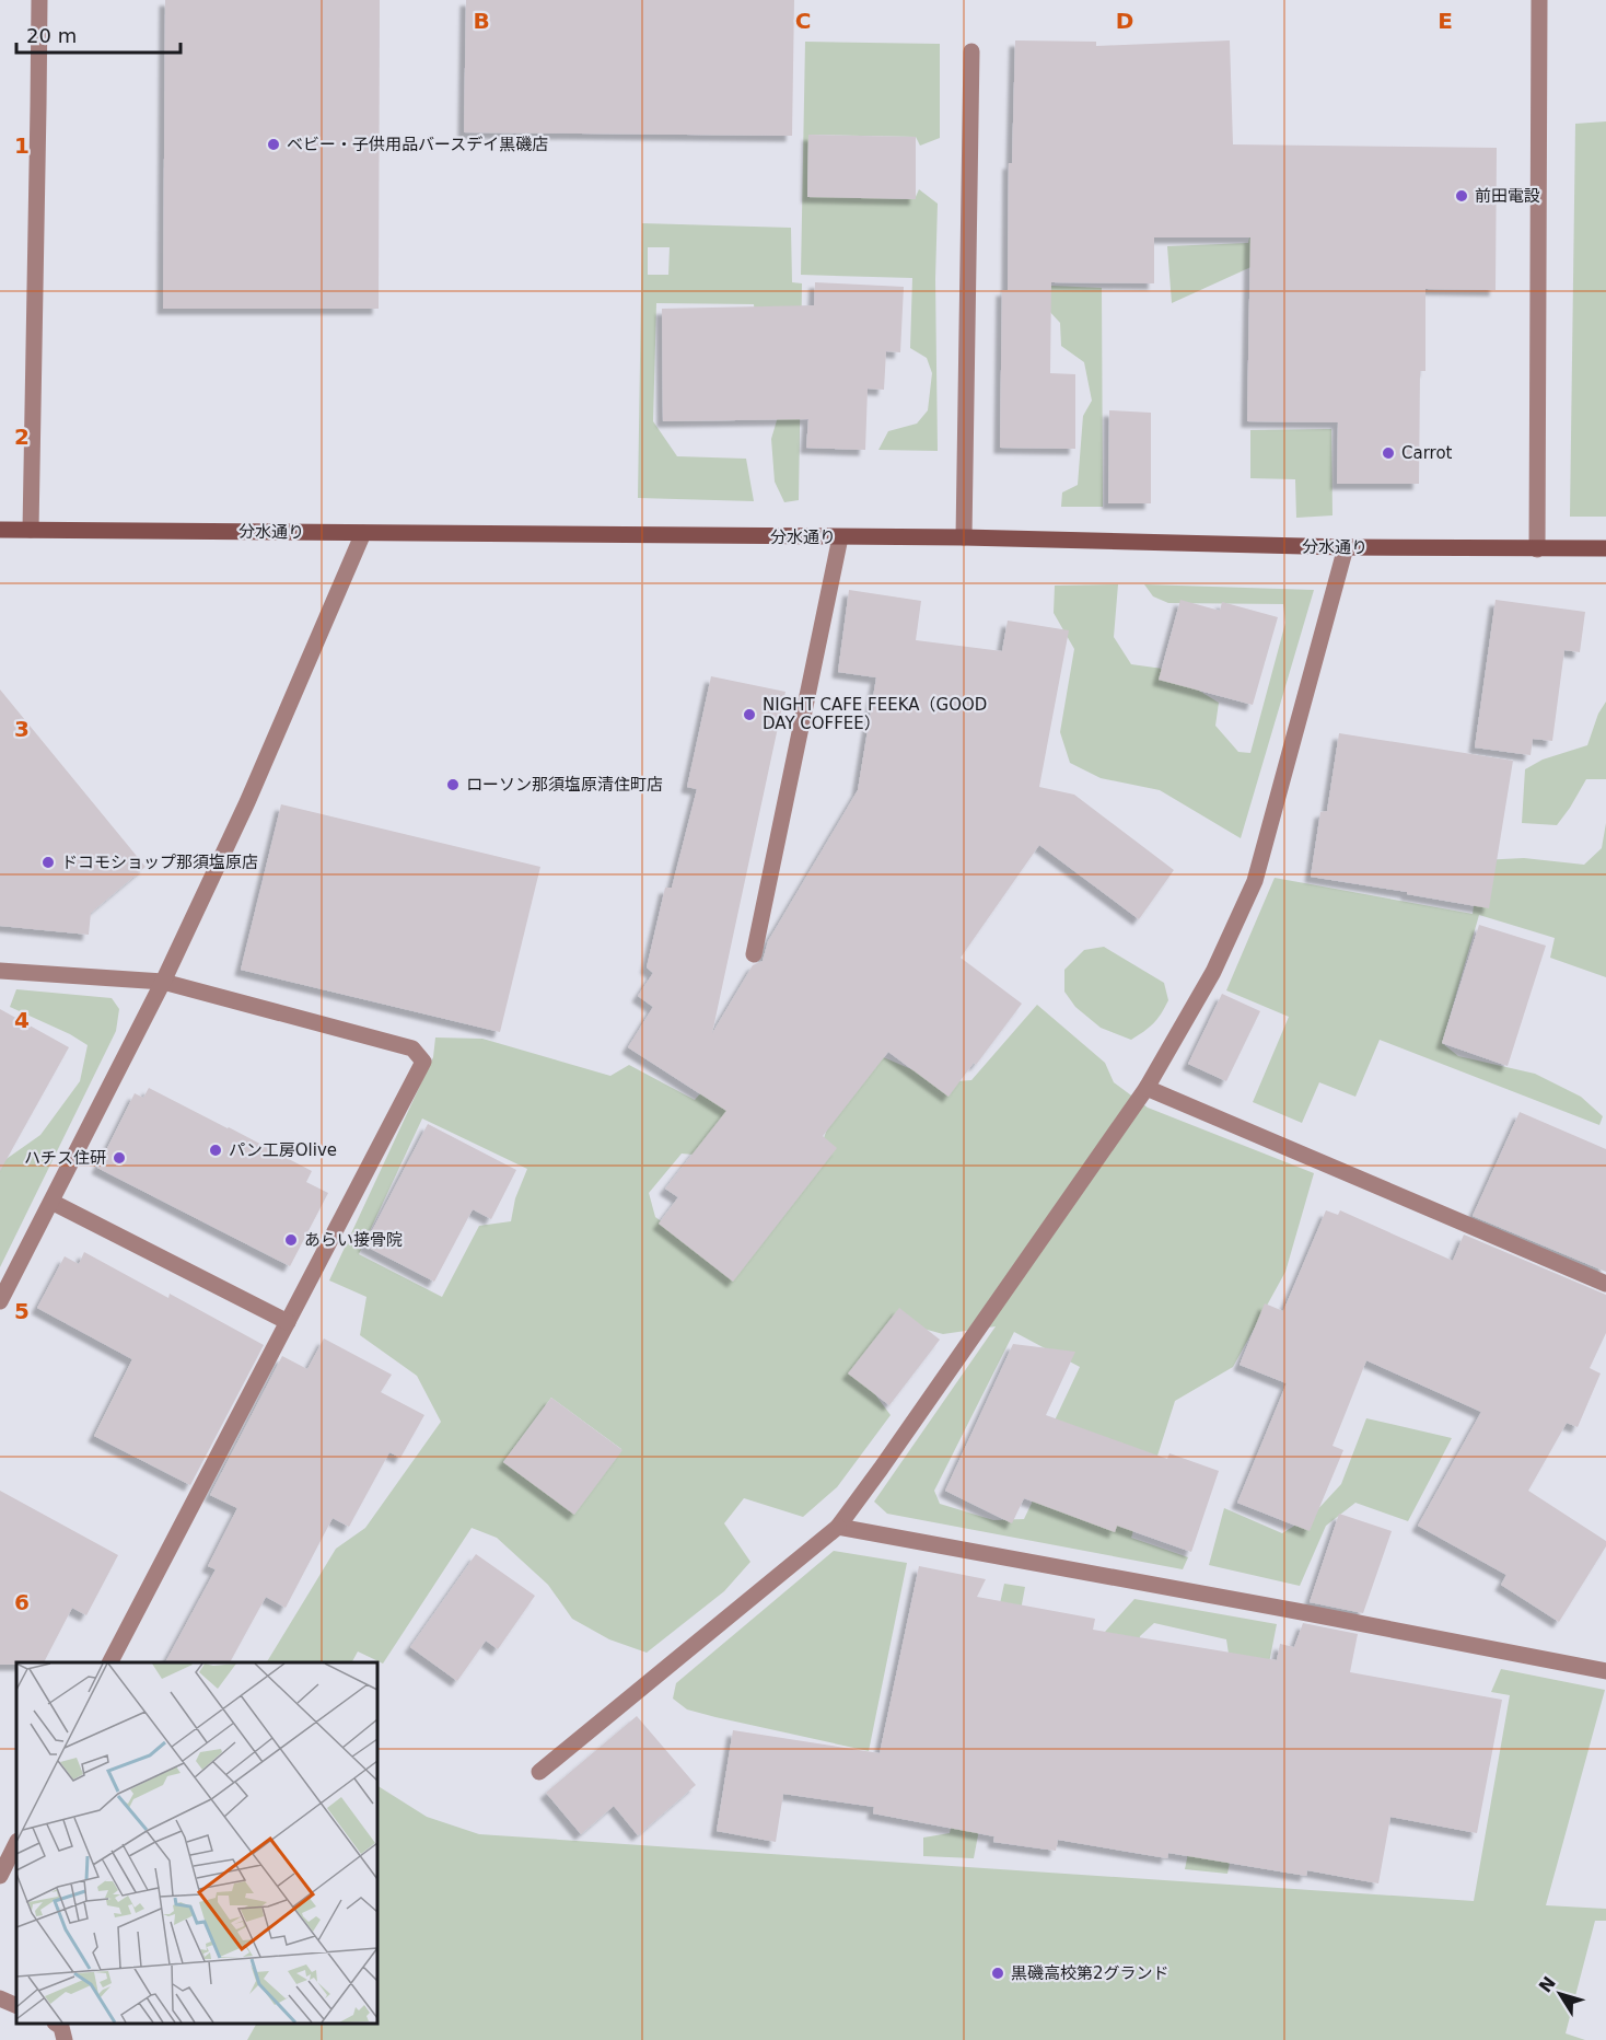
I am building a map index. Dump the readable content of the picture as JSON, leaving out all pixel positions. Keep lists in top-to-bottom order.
{
  "streets": {
    "street": ["分水通り"]
  },
  "places": [
    "ベビー・子供用品バースデイ黒磯店",
    "前田電設",
    "Carrot",
    "NIGHT CAFE FEEKA（GOOD DAY COFFEE）",
    "ローソン那須塩原清住町店",
    "ドコモショップ那須塩原店",
    "パン工房Olive",
    "ハチス住研",
    "あらい接骨院",
    "黒磯高校第2グランド"
  ],
  "scale_bar": "20 m",
  "north": "top left",
  "grid": {
    "columns": [
      "B",
      "C",
      "D",
      "E"
    ],
    "rows": [
      "1",
      "2",
      "3",
      "4",
      "5",
      "6"
    ]
  }
}
